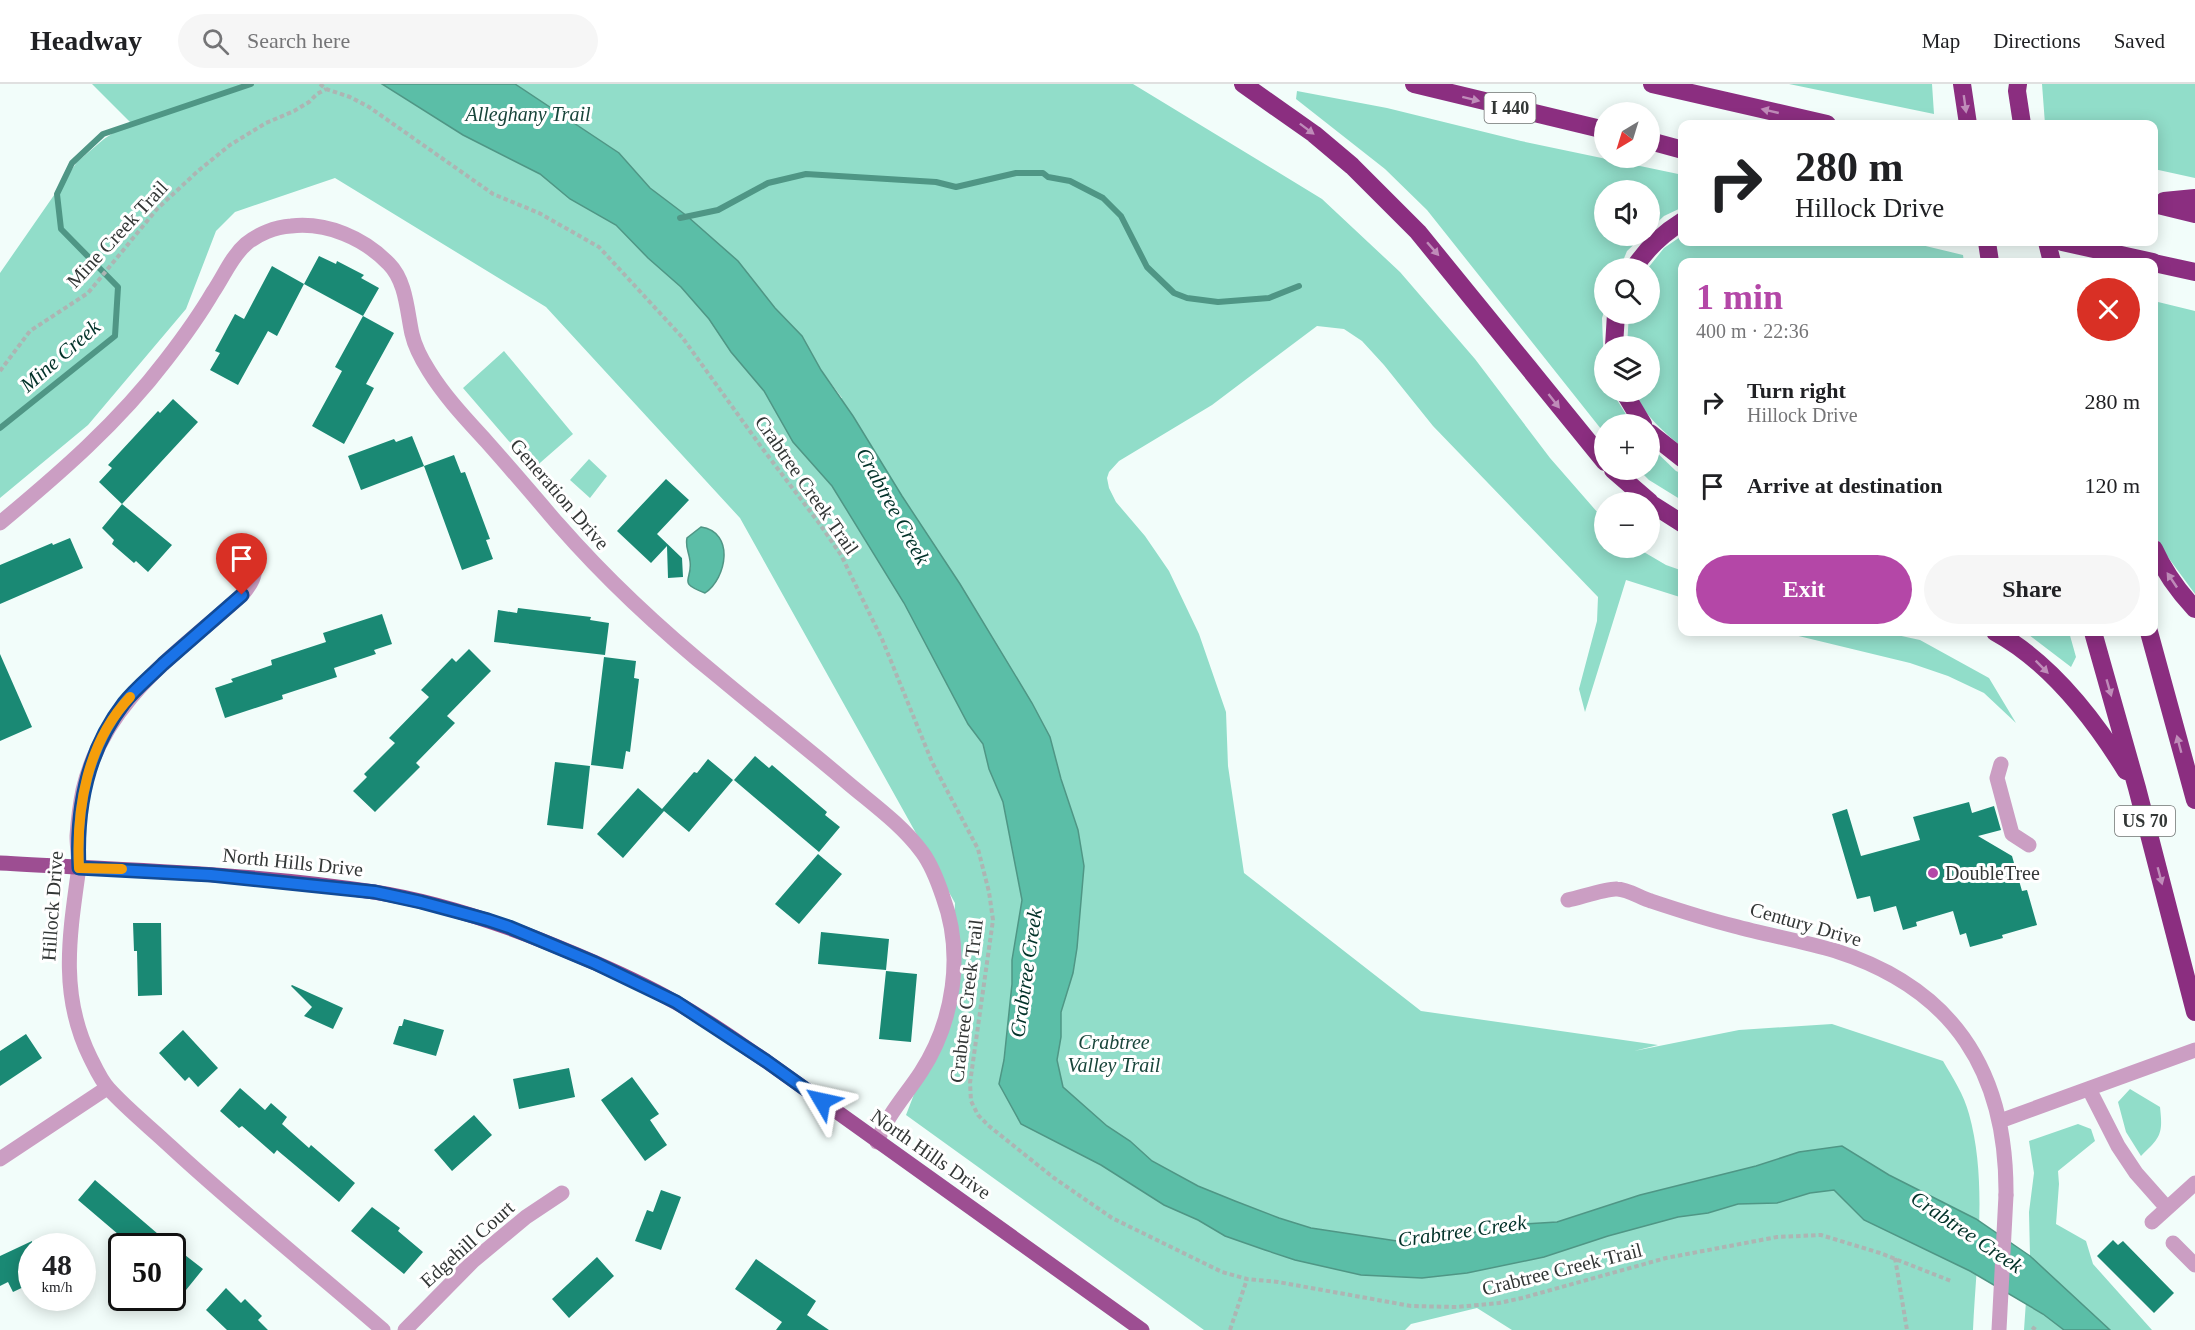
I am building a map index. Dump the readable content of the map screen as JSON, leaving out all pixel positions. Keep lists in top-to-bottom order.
{
  "streets": {
    "highway": ["I 440", "US 70"],
    "main road": ["North Hills Drive"],
    "street": [
      "Generation Drive",
      "Hillock Drive",
      "Century Drive",
      "Edgehill Court"
    ],
    "path": ["Mine Creek Trail", "Crabtree Creek Trail"]
  },
  "crossings": [
    ["Mine Creek Trail", "Crabtree Creek Trail"],
    ["Generation Drive", "North Hills Drive"],
    ["North Hills Drive", "Hillock Drive"]
  ],
  "water": ["Mine Creek", "Crabtree Creek"],
  "parks": ["Alleghany Trail", "Crabtree Valley Trail"],
  "places": ["DoubleTree"],
  "north": "bottom left",
  "page": {
    "header": "Headway",
    "search": "Search here",
    "nav": ["Map", "Directions", "Saved"],
    "map_buttons": ["+", "−"],
    "turn": ["280 m", "Hillock Drive"],
    "heading": ["1 min", "400 m · 22:36"],
    "list": [
      {
        "name": "Turn right",
        "note": "Hillock Drive",
        "value": "280 m"
      },
      {
        "name": "Arrive at destination",
        "value": "120 m"
      }
    ],
    "buttons": ["Exit", "Share"],
    "speed": "48 km/h",
    "limit": "50"
  }
}
